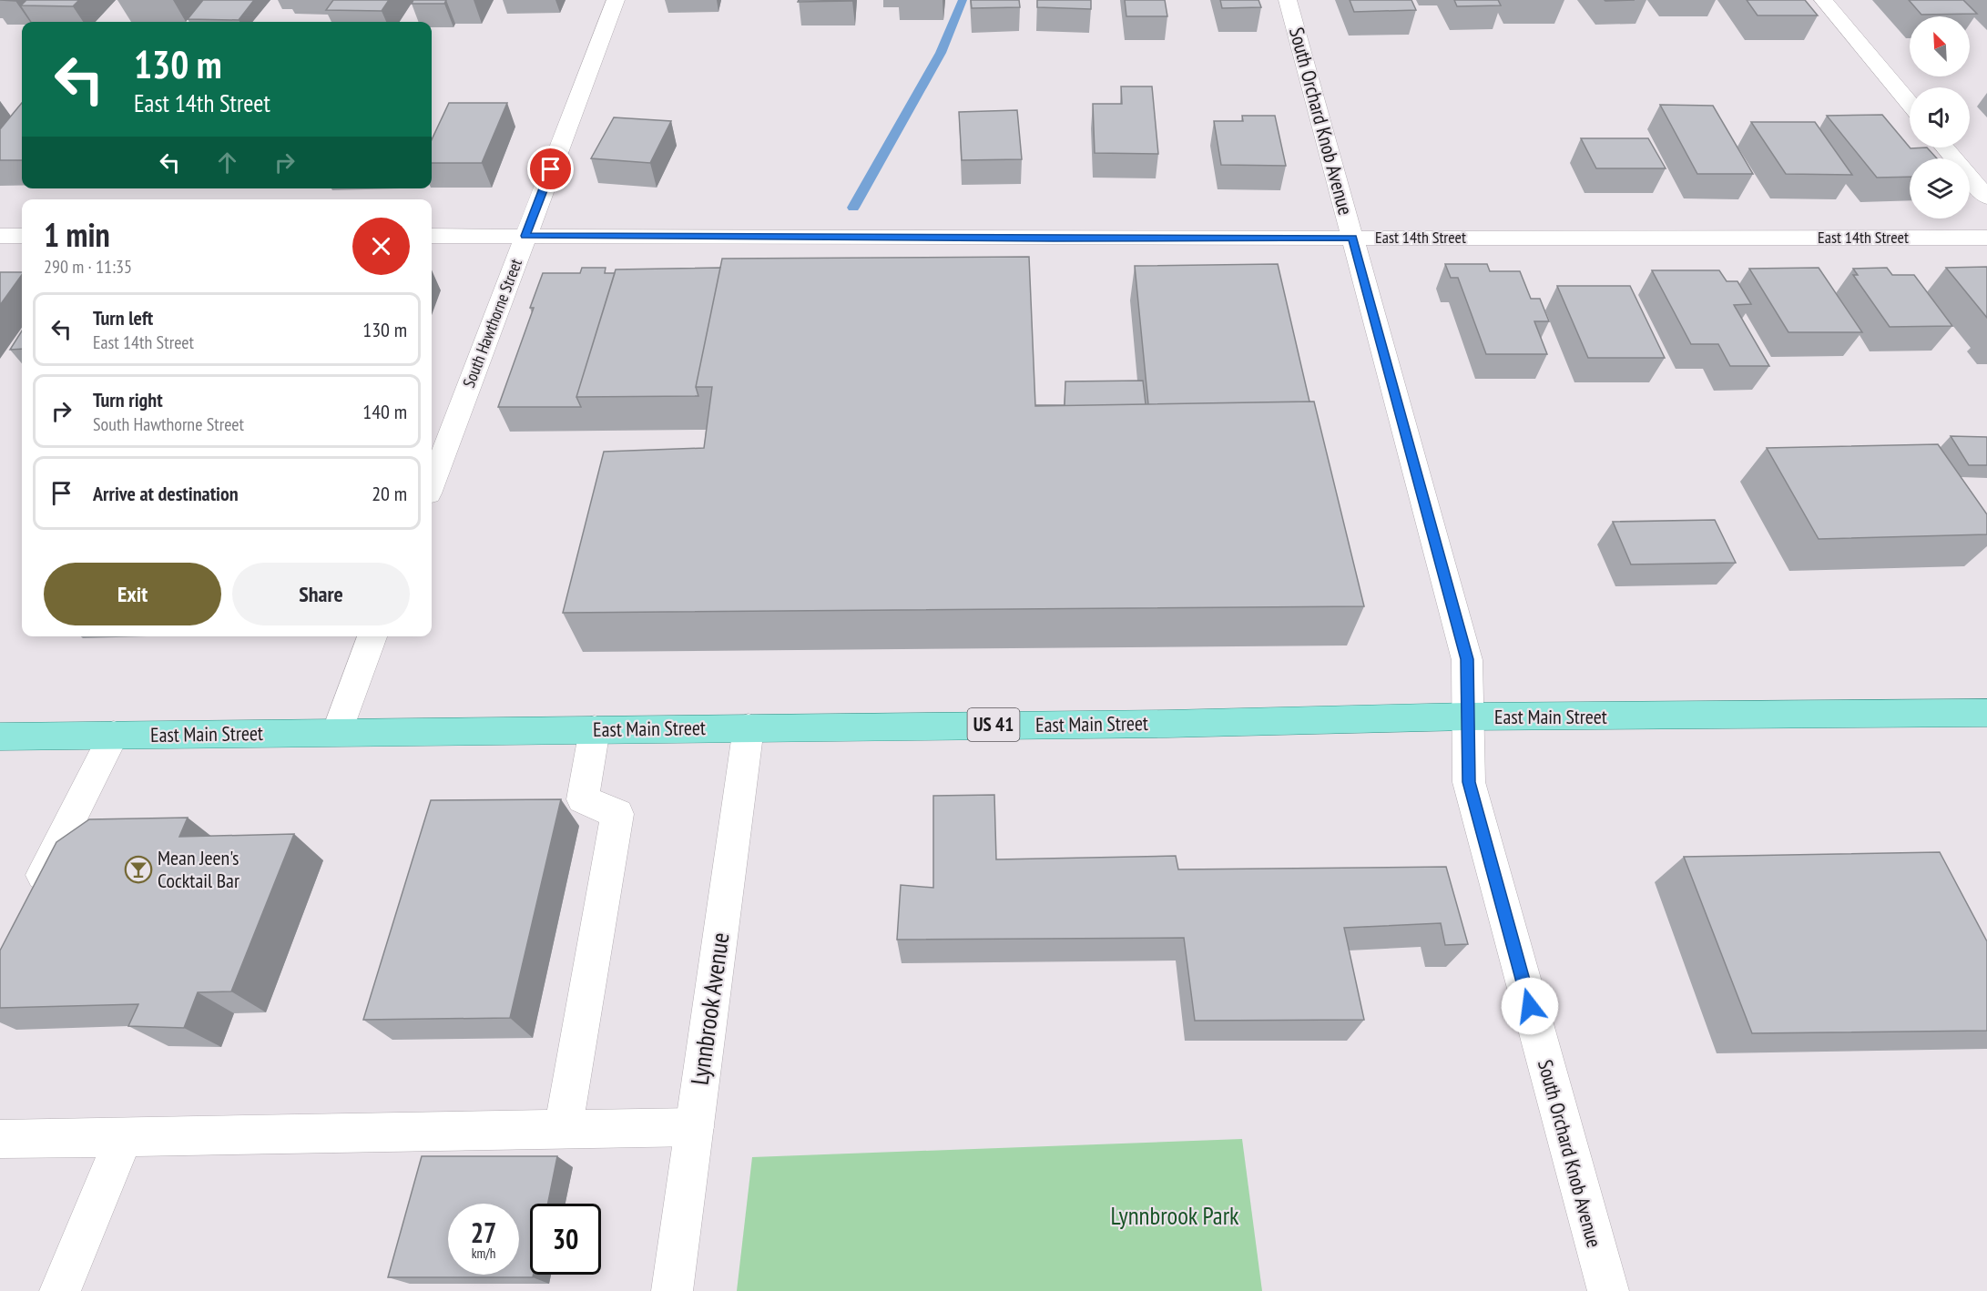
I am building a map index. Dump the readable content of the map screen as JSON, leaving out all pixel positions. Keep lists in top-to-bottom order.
{
  "streets": {
    "main road": ["East Main Street", "US 41"],
    "street": [
      "South Orchard Knob Avenue",
      "East 14th Street",
      "South Hawthorne Street",
      "Lynnbrook Avenue"
    ]
  },
  "crossings": [
    ["South Orchard Knob Avenue", "East 14th Street"],
    ["South Orchard Knob Avenue", "East Main Street"],
    ["East 14th Street", "South Hawthorne Street"],
    ["East Main Street", "Lynnbrook Avenue"]
  ],
  "parks": ["Lynnbrook Park"],
  "places": {
    "bar": ["Mean Jeen's Cocktail Bar"]
  },
  "north": "top left",
  "page": {
    "turn": ["130 m", "East 14th Street"],
    "heading": ["1 min", "290 m · 11:35"],
    "list": [
      {
        "name": "Turn left",
        "note": "East 14th Street",
        "value": "130 m"
      },
      {
        "name": "Turn right",
        "note": "South Hawthorne Street",
        "value": "140 m"
      },
      {
        "name": "Arrive at destination",
        "value": "20 m"
      }
    ],
    "buttons": ["Exit", "Share"],
    "speed": "27 km/h",
    "limit": "30"
  }
}
